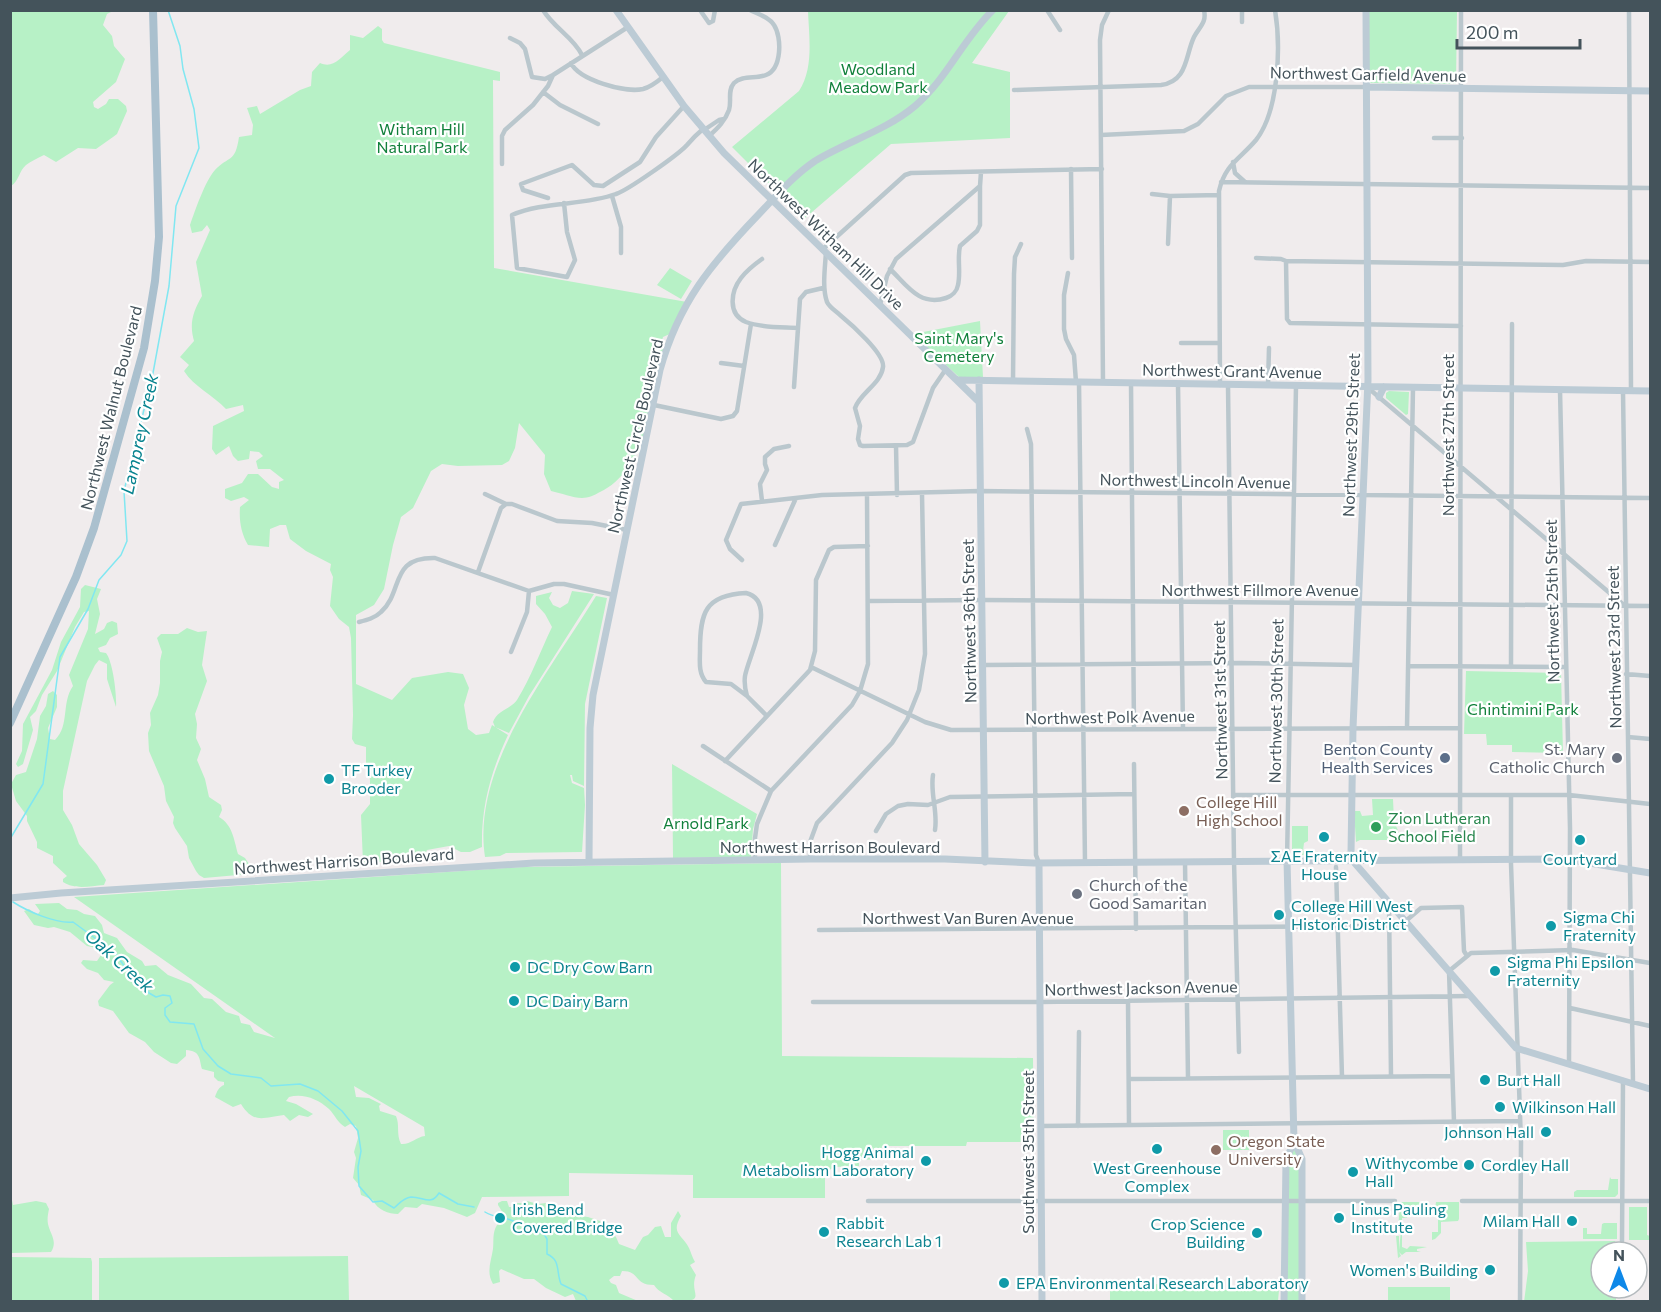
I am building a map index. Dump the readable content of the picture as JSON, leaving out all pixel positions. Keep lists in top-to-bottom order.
{
  "streets": {
    "main road": ["Northwest Walnut Boulevard"],
    "street": [
      "Northwest Garfield Avenue",
      "Northwest Witham Hill Drive",
      "Northwest Grant Avenue",
      "Northwest 29th Street",
      "Northwest 27th Street",
      "Northwest Circle Boulevard",
      "Northwest Lincoln Avenue",
      "Northwest Fillmore Avenue",
      "Northwest 25th Street",
      "Northwest 36th Street",
      "Northwest 23rd Street",
      "Northwest 31st Street",
      "Northwest 30th Street",
      "Northwest Polk Avenue",
      "Northwest Harrison Boulevard",
      "Northwest Van Buren Avenue",
      "Northwest Jackson Avenue",
      "Southwest 35th Street"
    ]
  },
  "crossings": [
    ["Northwest Garfield Avenue", "Northwest 29th Street"],
    ["Northwest Garfield Avenue", "Northwest 27th Street"],
    ["Northwest Witham Hill Drive", "Northwest Grant Avenue"],
    ["Northwest Witham Hill Drive", "Northwest Circle Boulevard"],
    ["Northwest Witham Hill Drive", "Northwest 36th Street"],
    ["Northwest Grant Avenue", "Northwest 29th Street"],
    ["Northwest Grant Avenue", "Northwest 27th Street"],
    ["Northwest Grant Avenue", "Northwest 25th Street"],
    ["Northwest Grant Avenue", "Northwest 36th Street"],
    ["Northwest Grant Avenue", "Northwest 23rd Street"],
    ["Northwest Grant Avenue", "Northwest 31st Street"],
    ["Northwest Grant Avenue", "Northwest 30th Street"],
    ["Northwest 29th Street", "Northwest Lincoln Avenue"],
    ["Northwest 29th Street", "Northwest Fillmore Avenue"],
    ["Northwest 29th Street", "Northwest Polk Avenue"],
    ["Northwest 29th Street", "Northwest Harrison Boulevard"],
    ["Northwest 27th Street", "Northwest Lincoln Avenue"],
    ["Northwest 27th Street", "Northwest Fillmore Avenue"],
    ["Northwest 27th Street", "Northwest Polk Avenue"],
    ["Northwest 27th Street", "Northwest Harrison Boulevard"],
    ["Northwest Circle Boulevard", "Northwest Harrison Boulevard"],
    ["Northwest Lincoln Avenue", "Northwest 25th Street"],
    ["Northwest Lincoln Avenue", "Northwest 36th Street"],
    ["Northwest Lincoln Avenue", "Northwest 23rd Street"],
    ["Northwest Lincoln Avenue", "Northwest 31st Street"],
    ["Northwest Lincoln Avenue", "Northwest 30th Street"],
    ["Northwest Fillmore Avenue", "Northwest 25th Street"],
    ["Northwest Fillmore Avenue", "Northwest 36th Street"],
    ["Northwest Fillmore Avenue", "Northwest 23rd Street"],
    ["Northwest Fillmore Avenue", "Northwest 31st Street"],
    ["Northwest Fillmore Avenue", "Northwest 30th Street"],
    ["Northwest 25th Street", "Northwest Harrison Boulevard"],
    ["Northwest 36th Street", "Northwest Polk Avenue"],
    ["Northwest 36th Street", "Northwest Harrison Boulevard"],
    ["Northwest 23rd Street", "Northwest Harrison Boulevard"],
    ["Northwest 31st Street", "Northwest Polk Avenue"],
    ["Northwest 31st Street", "Northwest Harrison Boulevard"],
    ["Northwest 31st Street", "Northwest Van Buren Avenue"],
    ["Northwest 31st Street", "Northwest Jackson Avenue"],
    ["Northwest 30th Street", "Northwest Polk Avenue"],
    ["Northwest 30th Street", "Northwest Harrison Boulevard"],
    ["Northwest 30th Street", "Northwest Van Buren Avenue"],
    ["Northwest 30th Street", "Northwest Jackson Avenue"],
    ["Northwest Harrison Boulevard", "Southwest 35th Street"],
    ["Northwest Van Buren Avenue", "Southwest 35th Street"],
    ["Northwest Jackson Avenue", "Southwest 35th Street"]
  ],
  "water": ["Lamprey Creek", "Oak Creek"],
  "parks": [
    "Woodland Meadow Park",
    "Witham Hill Natural Park",
    "Saint Mary's Cemetery",
    "Chintimini Park",
    "Arnold Park"
  ],
  "places": [
    "Benton County Health Services",
    "St. Mary Catholic Church",
    "TF Turkey Brooder",
    "College Hill High School",
    "Zion Lutheran School Field",
    "ΣΑΕ Fraternity House",
    "Courtyard",
    "Church of the Good Samaritan",
    "College Hill West Historic District",
    "Sigma Chi Fraternity",
    "DC Dry Cow Barn",
    "Sigma Phi Epsilon Fraternity",
    "DC Dairy Barn",
    "Burt Hall",
    "Wilkinson Hall",
    "Johnson Hall",
    "West Greenhouse Complex",
    "Oregon State University",
    "Hogg Animal Metabolism Laboratory",
    "Cordley Hall",
    "Withycombe Hall",
    "Irish Bend Covered Bridge",
    "Linus Pauling Institute",
    "Milam Hall",
    "Rabbit Research Lab 1",
    "Crop Science Building",
    "Women's Building",
    "EPA Environmental Research Laboratory"
  ],
  "scale_bar": "200 m",
  "north": "top"
}
